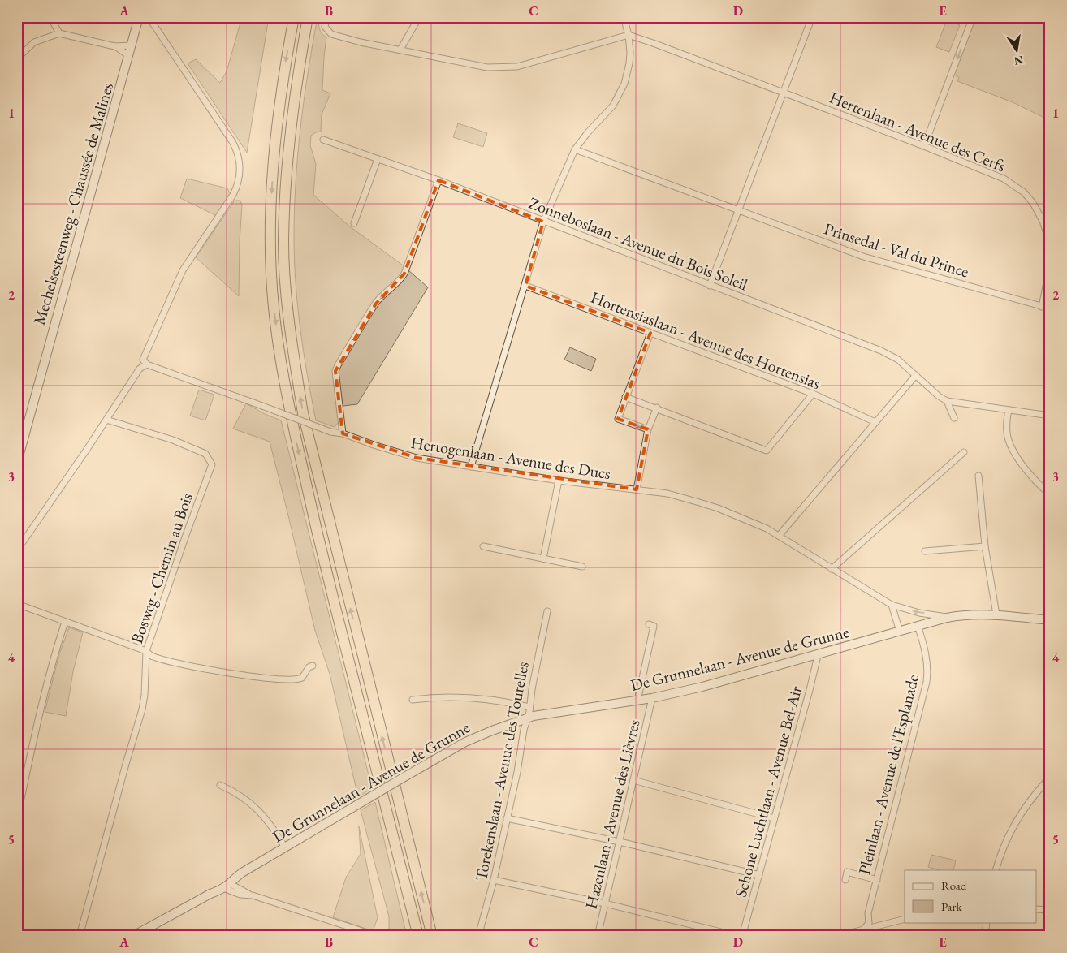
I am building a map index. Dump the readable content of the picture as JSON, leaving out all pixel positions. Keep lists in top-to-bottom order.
{
  "streets": {
    "street": [
      "Hertenlaan - Avenue des Cerfs",
      "Mechelsesteenweg - Chaussée de Malines",
      "Zonneboslaan - Avenue du Bois Soleil",
      "Prinsedal - Val du Prince",
      "Hortensiaslaan - Avenue des Hortensias",
      "Hertogenlaan - Avenue des Ducs",
      "Bosweg - Chemin au Bois",
      "De Grunnelaan - Avenue de Grunne",
      "Torekenslaan - Avenue des Tourelles",
      "Pleinlaan - Avenue de l'Esplanade",
      "Schone Luchtlaan - Avenue Bel-Air",
      "Hazenlaan - Avenue des Lièvres"
    ]
  },
  "crossings": [
    ["Hertogenlaan - Avenue des Ducs", "De Grunnelaan - Avenue de Grunne"],
    ["De Grunnelaan - Avenue de Grunne", "Torekenslaan - Avenue des Tourelles"],
    ["De Grunnelaan - Avenue de Grunne", "Pleinlaan - Avenue de l'Esplanade"],
    ["De Grunnelaan - Avenue de Grunne", "Schone Luchtlaan - Avenue Bel-Air"],
    ["De Grunnelaan - Avenue de Grunne", "Hazenlaan - Avenue des Lièvres"]
  ],
  "legend": ["Road", "Park"],
  "north": "bottom",
  "grid": {
    "columns": [
      "A",
      "B",
      "C",
      "D",
      "E"
    ],
    "rows": [
      "1",
      "2",
      "3",
      "4",
      "5"
    ]
  }
}
